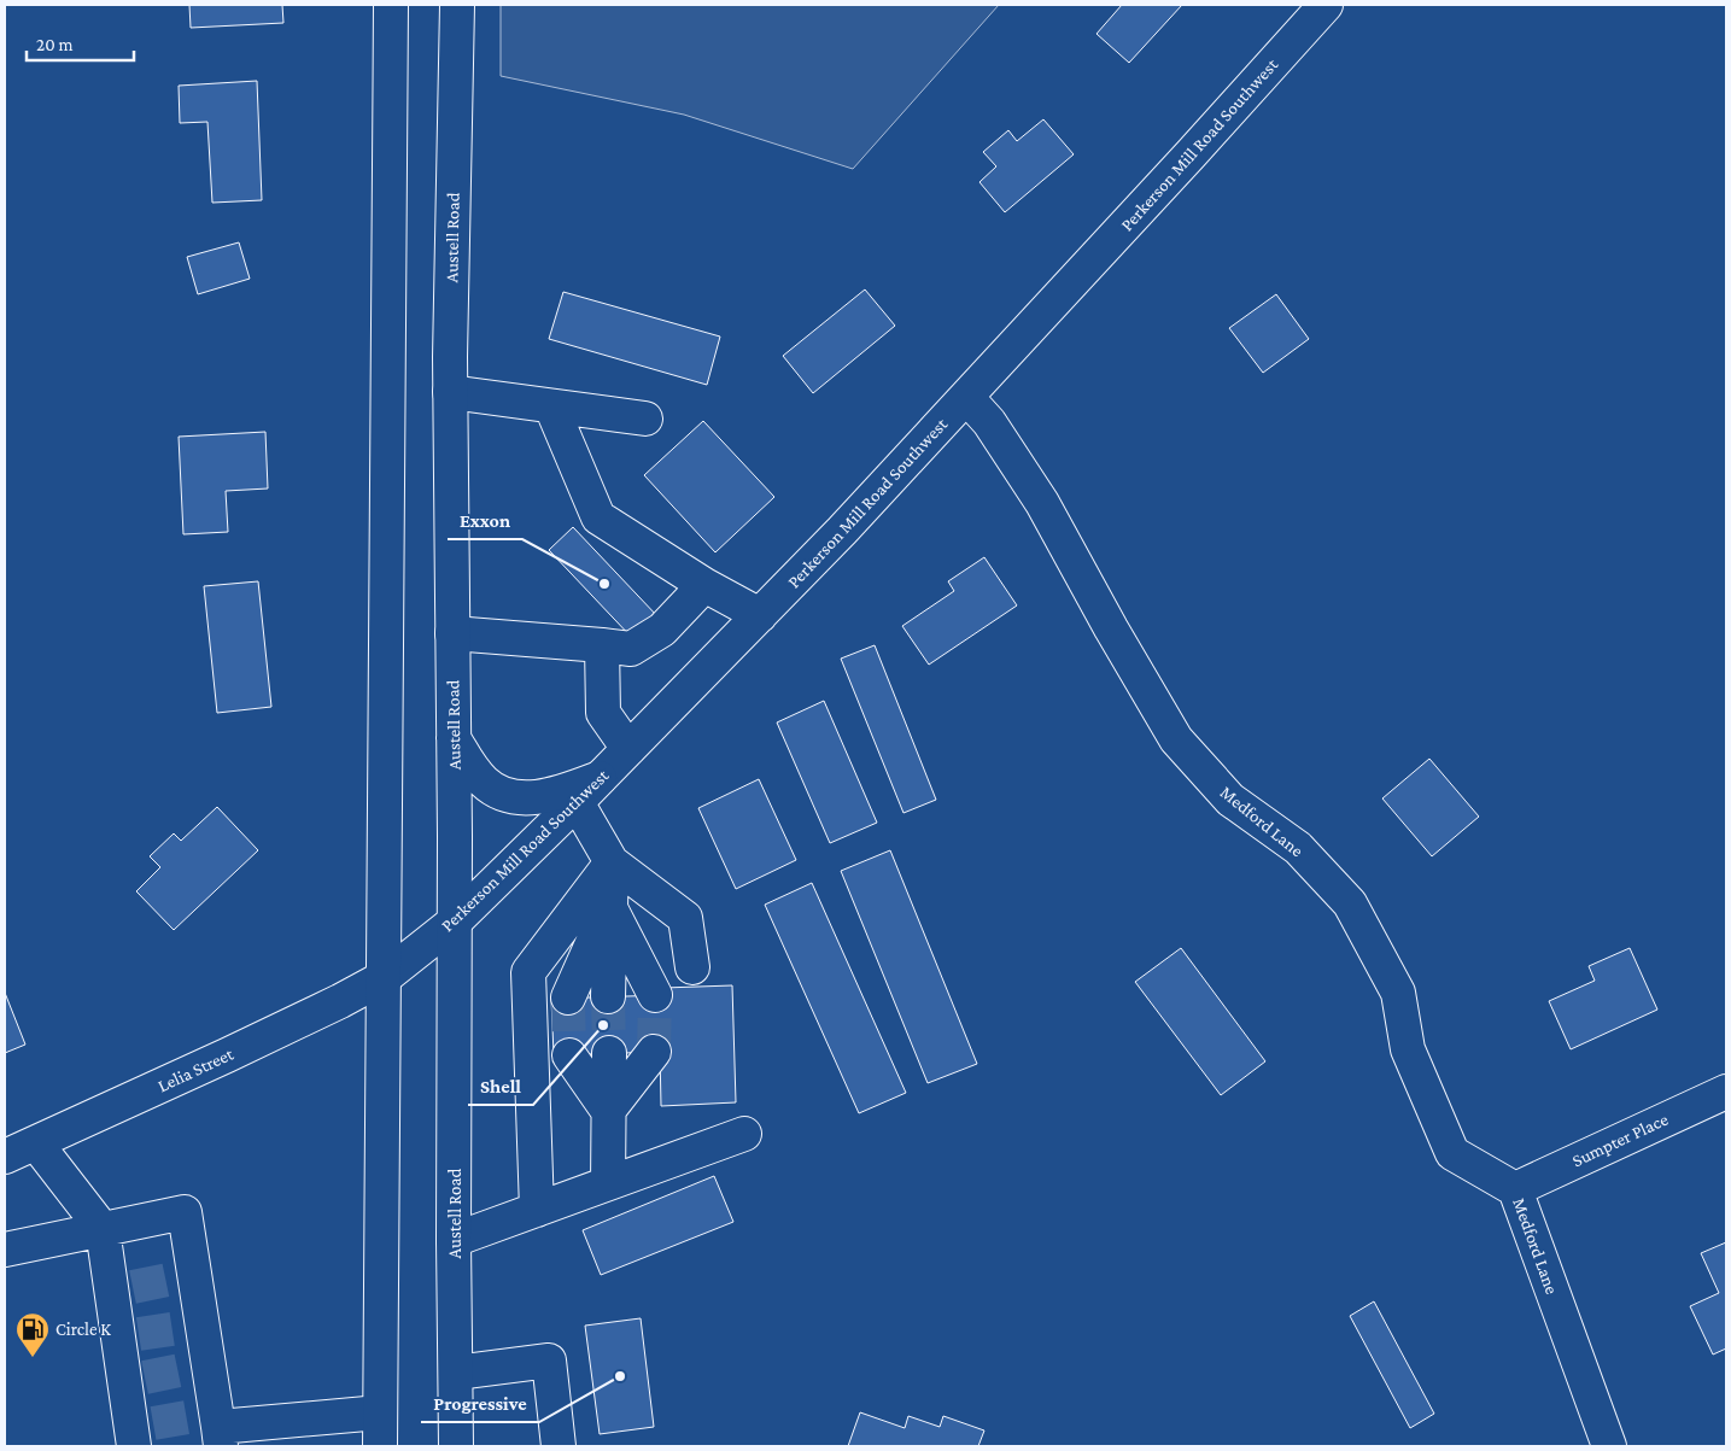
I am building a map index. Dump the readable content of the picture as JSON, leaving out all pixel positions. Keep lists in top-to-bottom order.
{
  "streets": {
    "street": [
      "Perkerson Mill Road Southwest",
      "Austell Road",
      "Medford Lane",
      "Lelia Street",
      "Sumpter Place"
    ]
  },
  "crossings": [
    ["Perkerson Mill Road Southwest", "Austell Road"],
    ["Perkerson Mill Road Southwest", "Medford Lane"],
    ["Perkerson Mill Road Southwest", "Lelia Street"],
    ["Medford Lane", "Sumpter Place"]
  ],
  "places": {
    "other": ["Exxon", "Shell", "Progressive"],
    "fuel station": ["Circle K"]
  },
  "scale_bar": "20 m"
}
